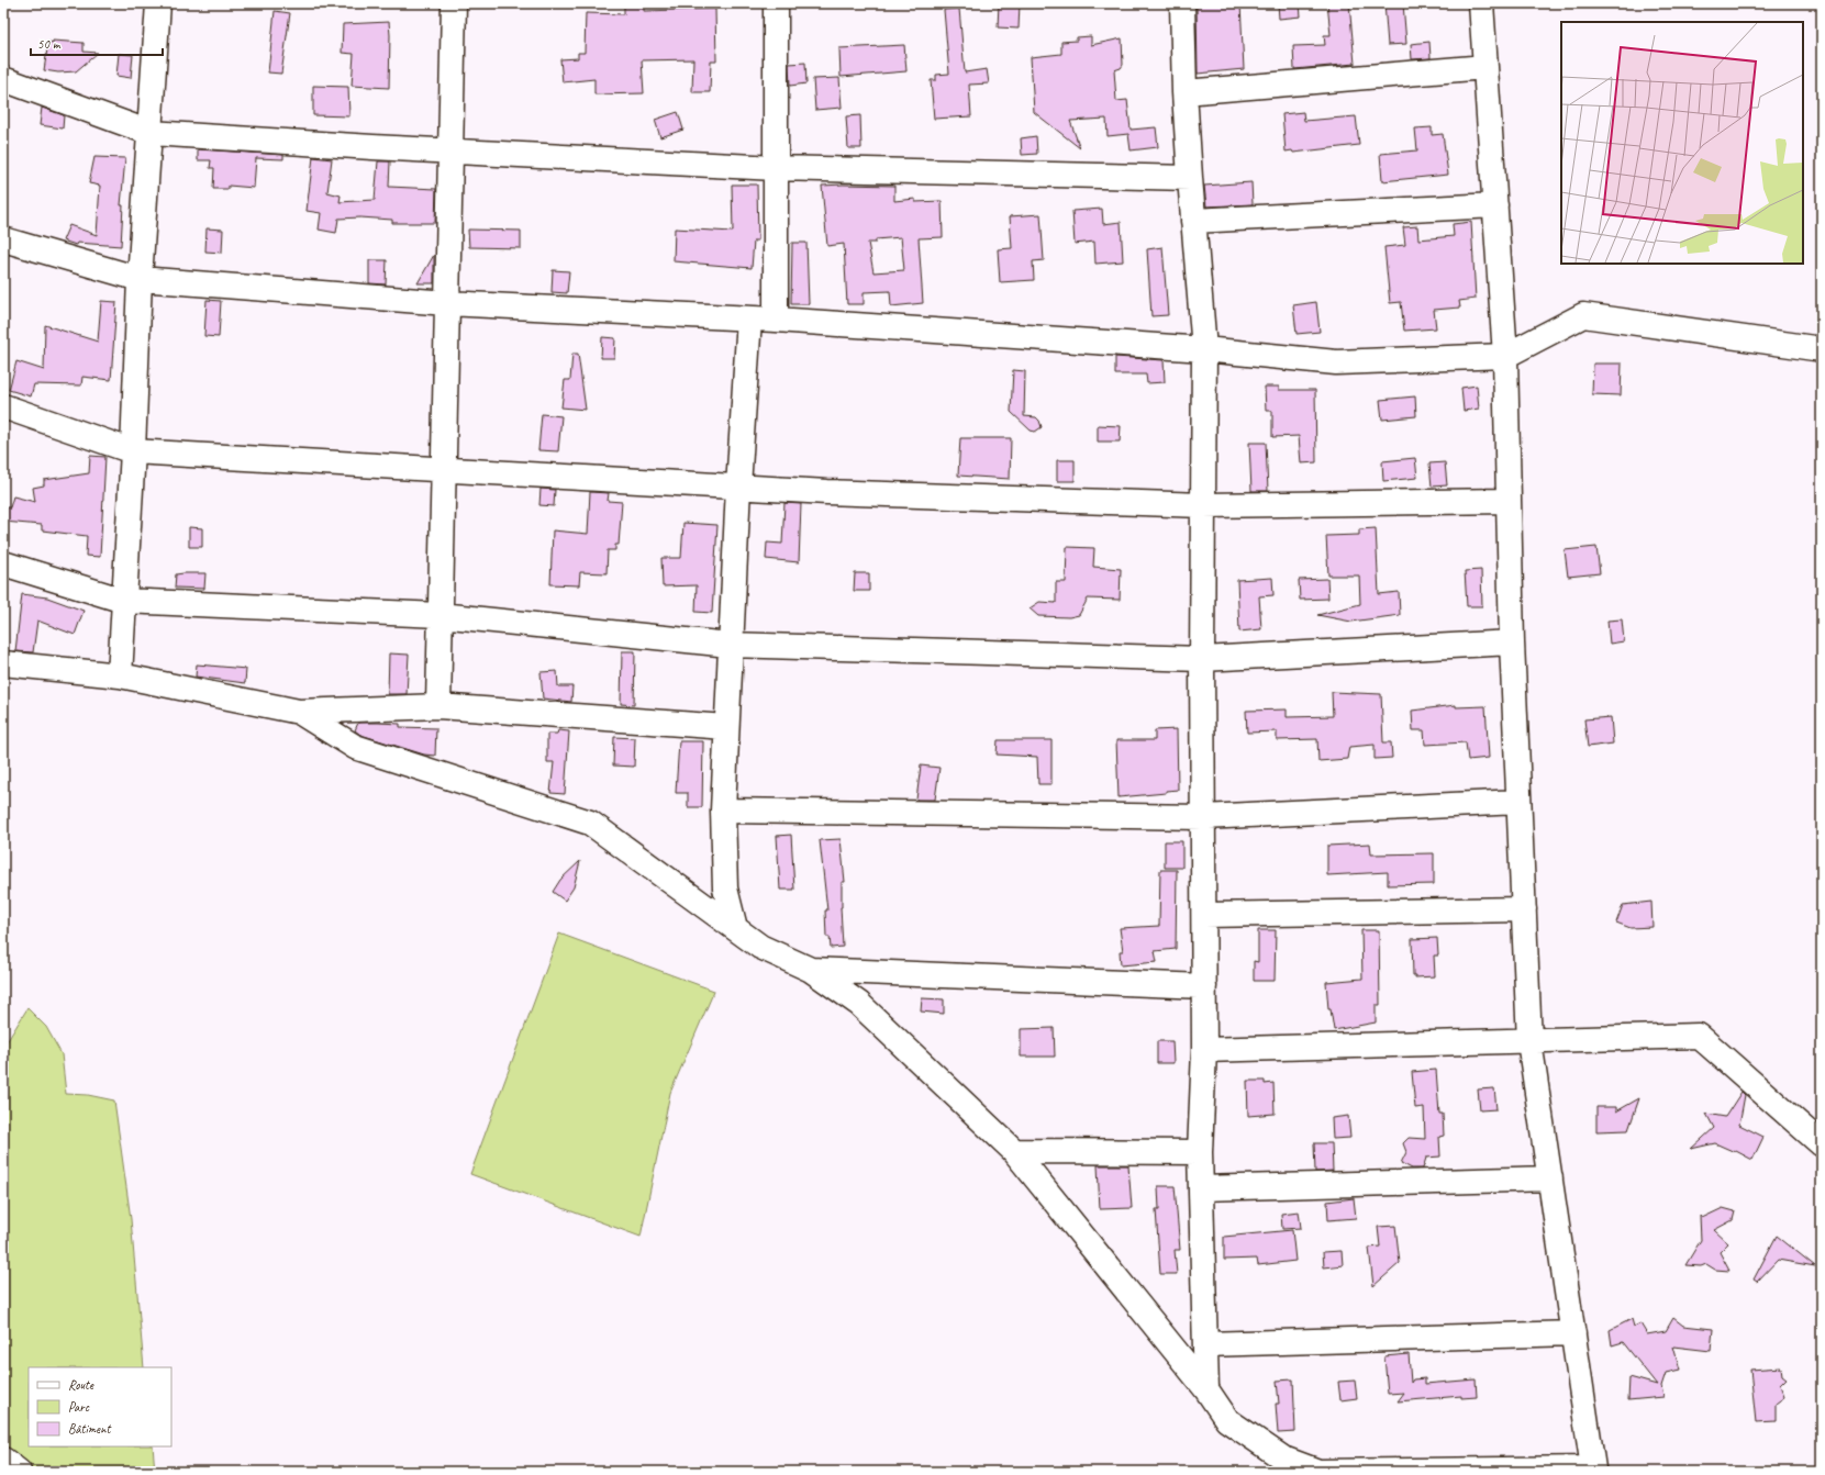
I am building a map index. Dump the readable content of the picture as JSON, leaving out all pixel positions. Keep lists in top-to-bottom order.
{
  "legend": ["Route", "Parc", "Bâtiment"],
  "scale_bar": "50 m"
}
